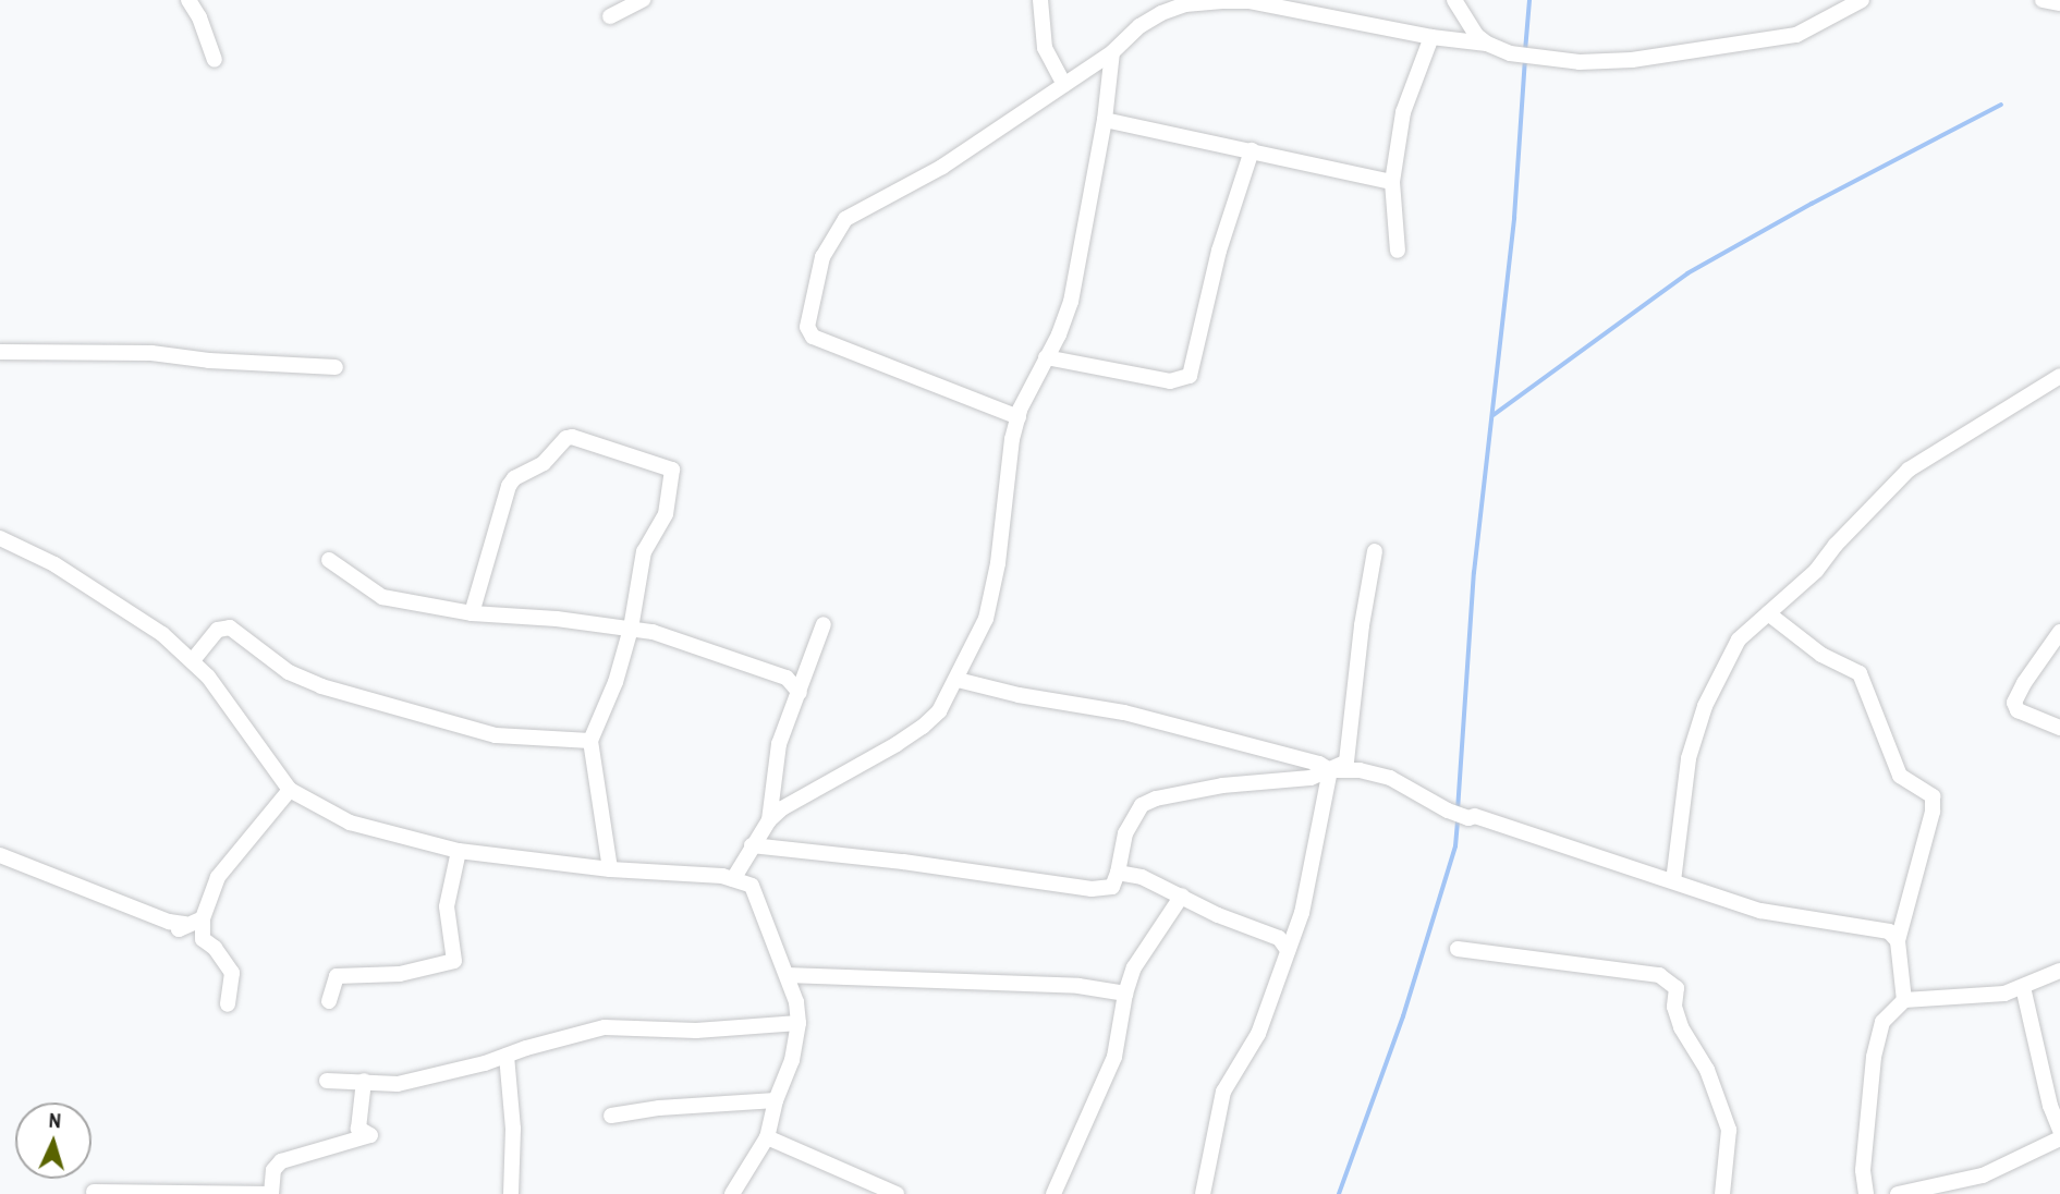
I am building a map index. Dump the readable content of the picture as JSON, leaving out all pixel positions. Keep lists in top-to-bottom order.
{
  "north": "top"
}
